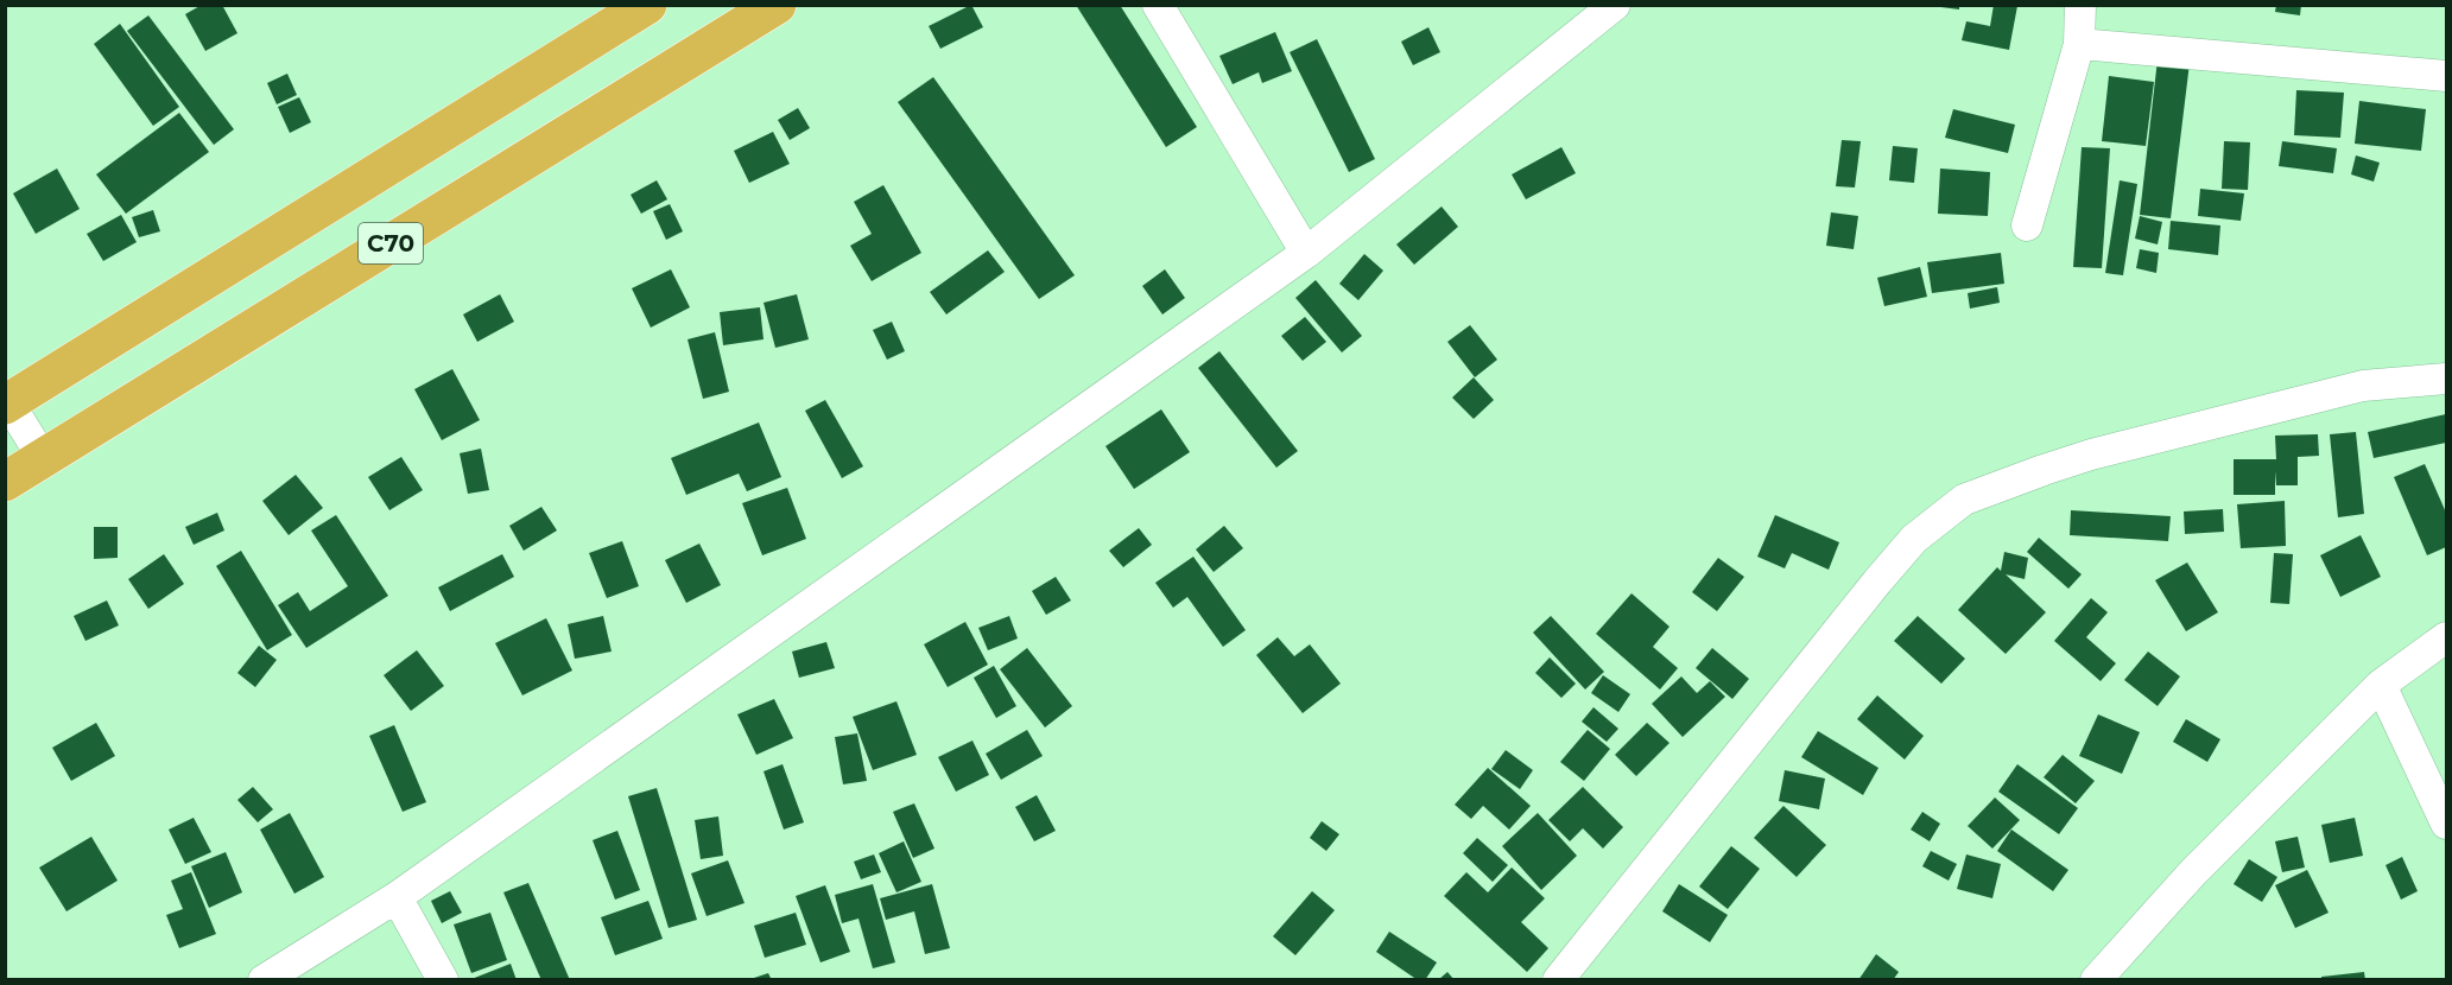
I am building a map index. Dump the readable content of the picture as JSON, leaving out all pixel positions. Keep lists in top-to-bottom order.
{
  "streets": {
    "highway": ["C70"]
  }
}
